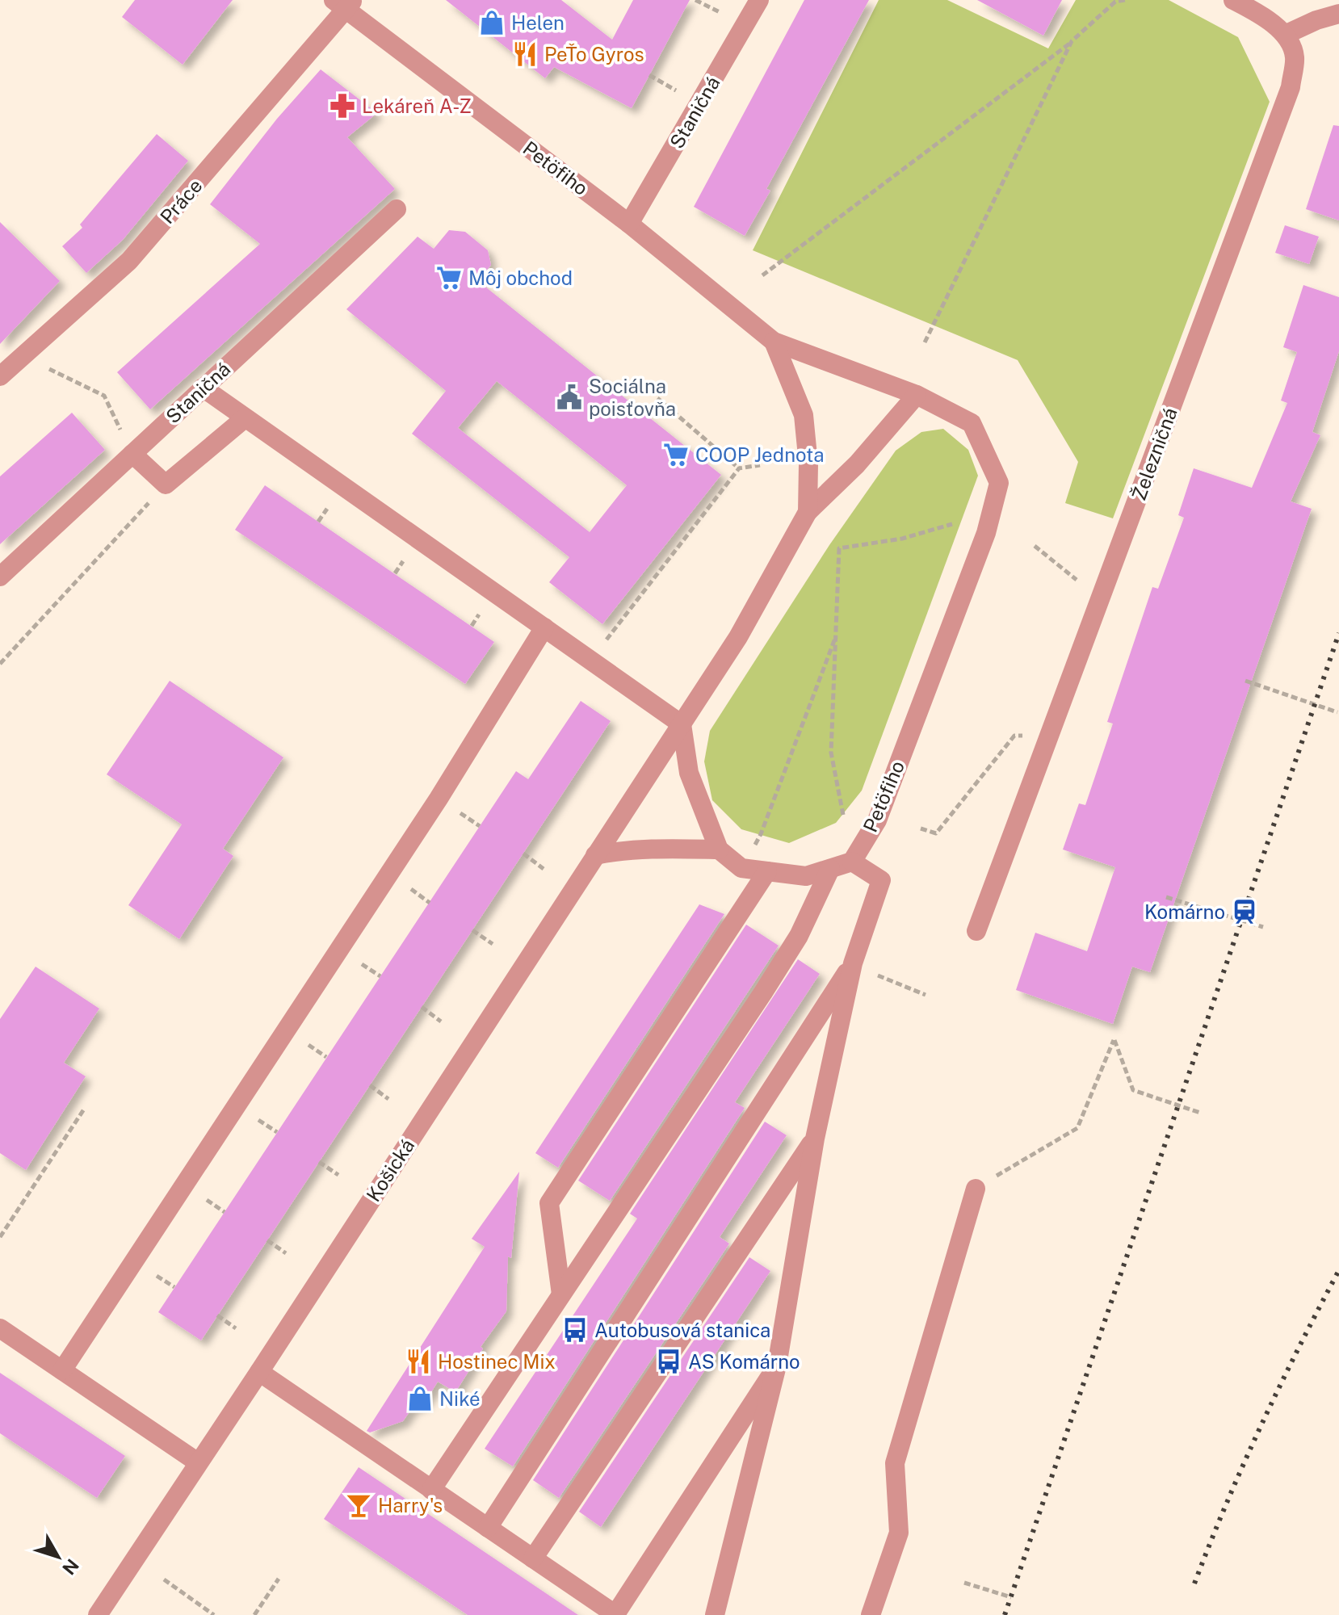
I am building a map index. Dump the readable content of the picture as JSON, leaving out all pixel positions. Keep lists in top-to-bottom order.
{
  "streets": {
    "street": [
      "Staničná",
      "Petöfiho",
      "Práce",
      "Železničná",
      "Košická"
    ]
  },
  "crossings": [
    ["Staničná", "Petöfiho"],
    ["Petöfiho", "Práce"],
    ["Petöfiho", "Košická"]
  ],
  "places": {
    "shop": ["Helen", "Niké"],
    "restaurant": ["PeŤo Gyros", "Hostinec Mix"],
    "pharmacy": ["Lekáreň A-Z"],
    "supermarket": ["Môj obchod", "COOP Jednota"],
    "public building": ["Sociálna poisťovňa"],
    "station": ["Komárno"],
    "bus stop": ["Autobusová stanica", "AS Komárno"],
    "bar": ["Harry's"]
  },
  "north": "bottom right"
}
